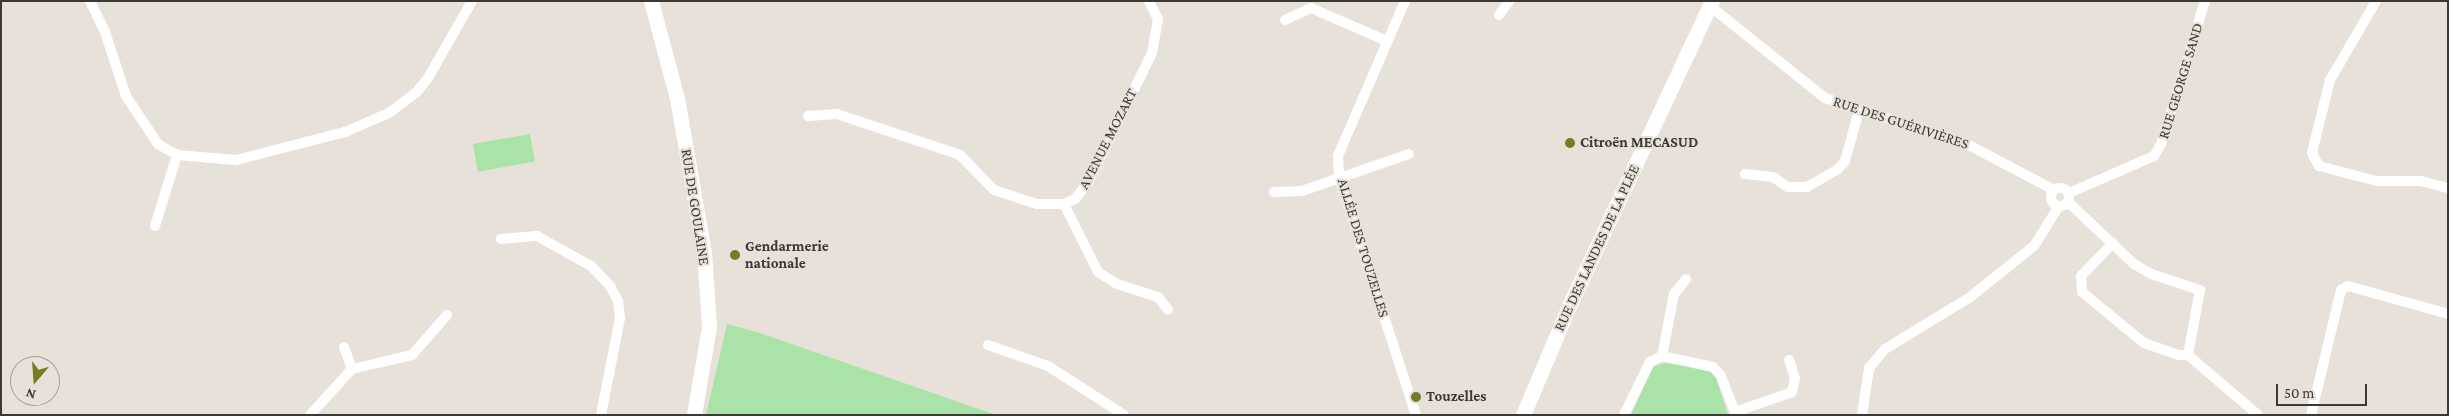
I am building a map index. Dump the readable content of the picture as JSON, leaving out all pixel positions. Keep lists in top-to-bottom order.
{
  "streets": {
    "street": [
      "RUE GEORGE SAND",
      "RUE DES GUÉRIVIÈRES",
      "AVENUE MOZART",
      "RUE DE GOULAINE",
      "ALLÉE DES TOUZELLES",
      "RUE DES LANDES DE LA PLÉE"
    ]
  },
  "crossings": [
    ["RUE GEORGE SAND", "RUE DES GUÉRIVIÈRES"],
    ["RUE DES GUÉRIVIÈRES", "RUE DES LANDES DE LA PLÉE"]
  ],
  "places": ["Citroën MECASUD", "Gendarmerie nationale", "Touzelles"],
  "scale_bar": "50 m",
  "north": "bottom"
}
